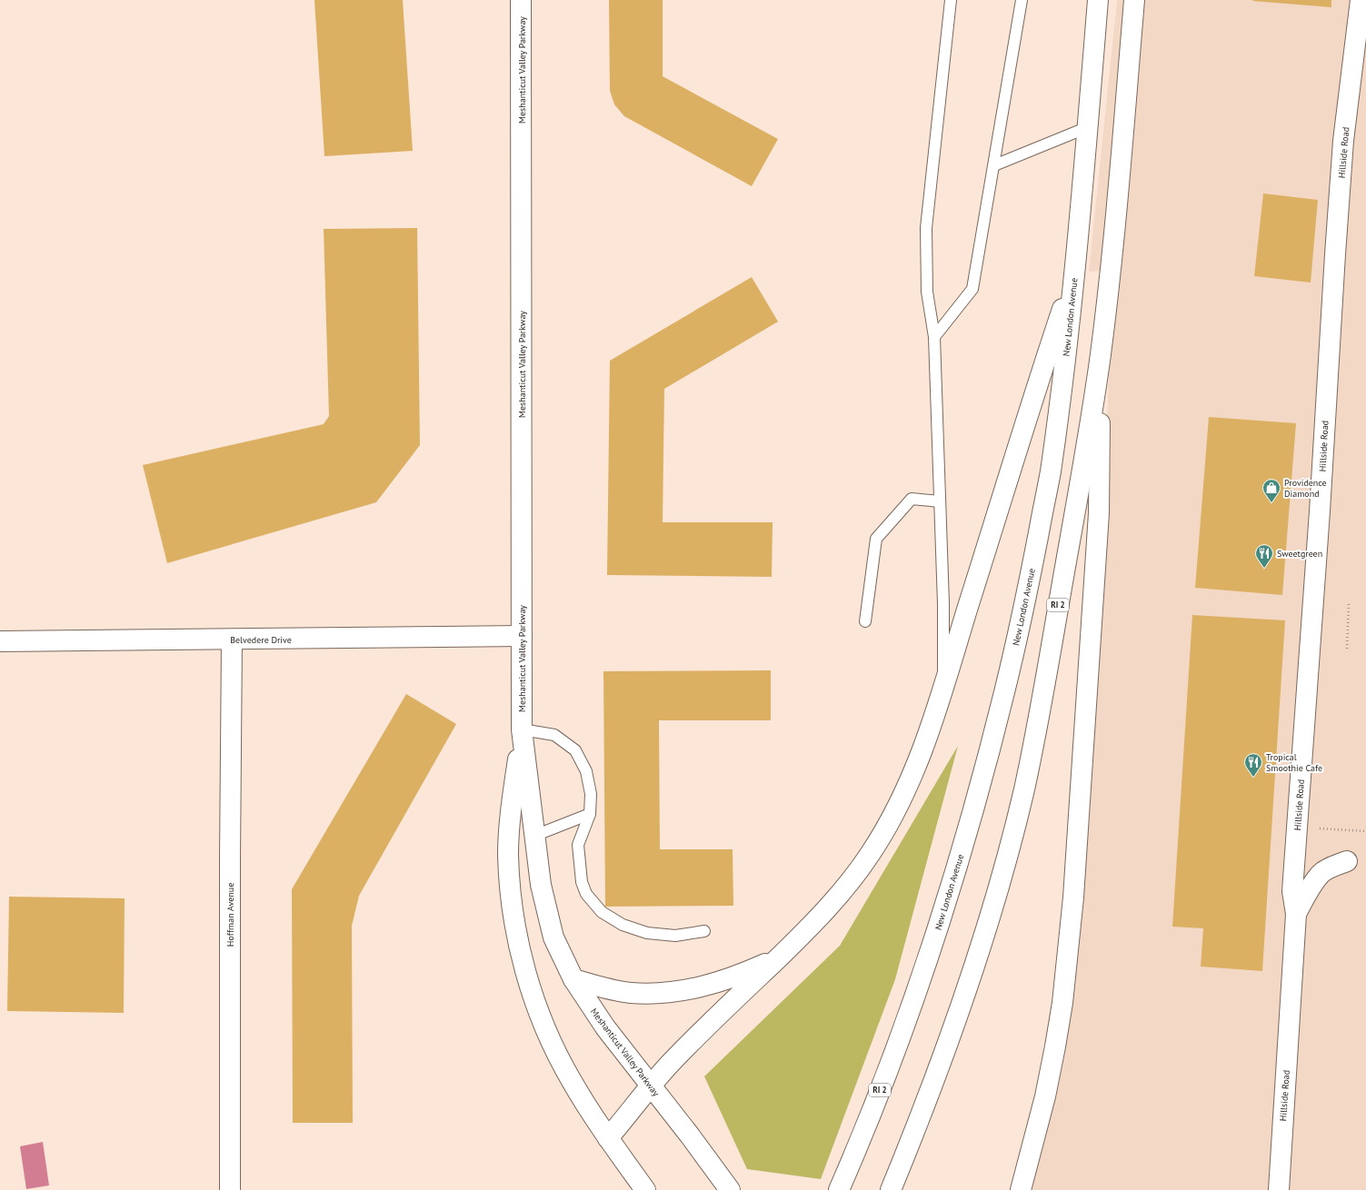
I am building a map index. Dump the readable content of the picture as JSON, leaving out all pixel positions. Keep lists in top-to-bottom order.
{
  "streets": {
    "main road": [
      "Meshanticut Valley Parkway",
      "Hillside Road",
      "New London Avenue",
      "RI 2",
      "Belvedere Drive",
      "Hoffman Avenue"
    ]
  },
  "crossings": [
    ["Meshanticut Valley Parkway", "Belvedere Drive"],
    ["Belvedere Drive", "Hoffman Avenue"]
  ],
  "places": {
    "shop": ["Providence Diamond"],
    "restaurant": ["Sweetgreen", "Tropical Smoothie Cafe"]
  }
}
